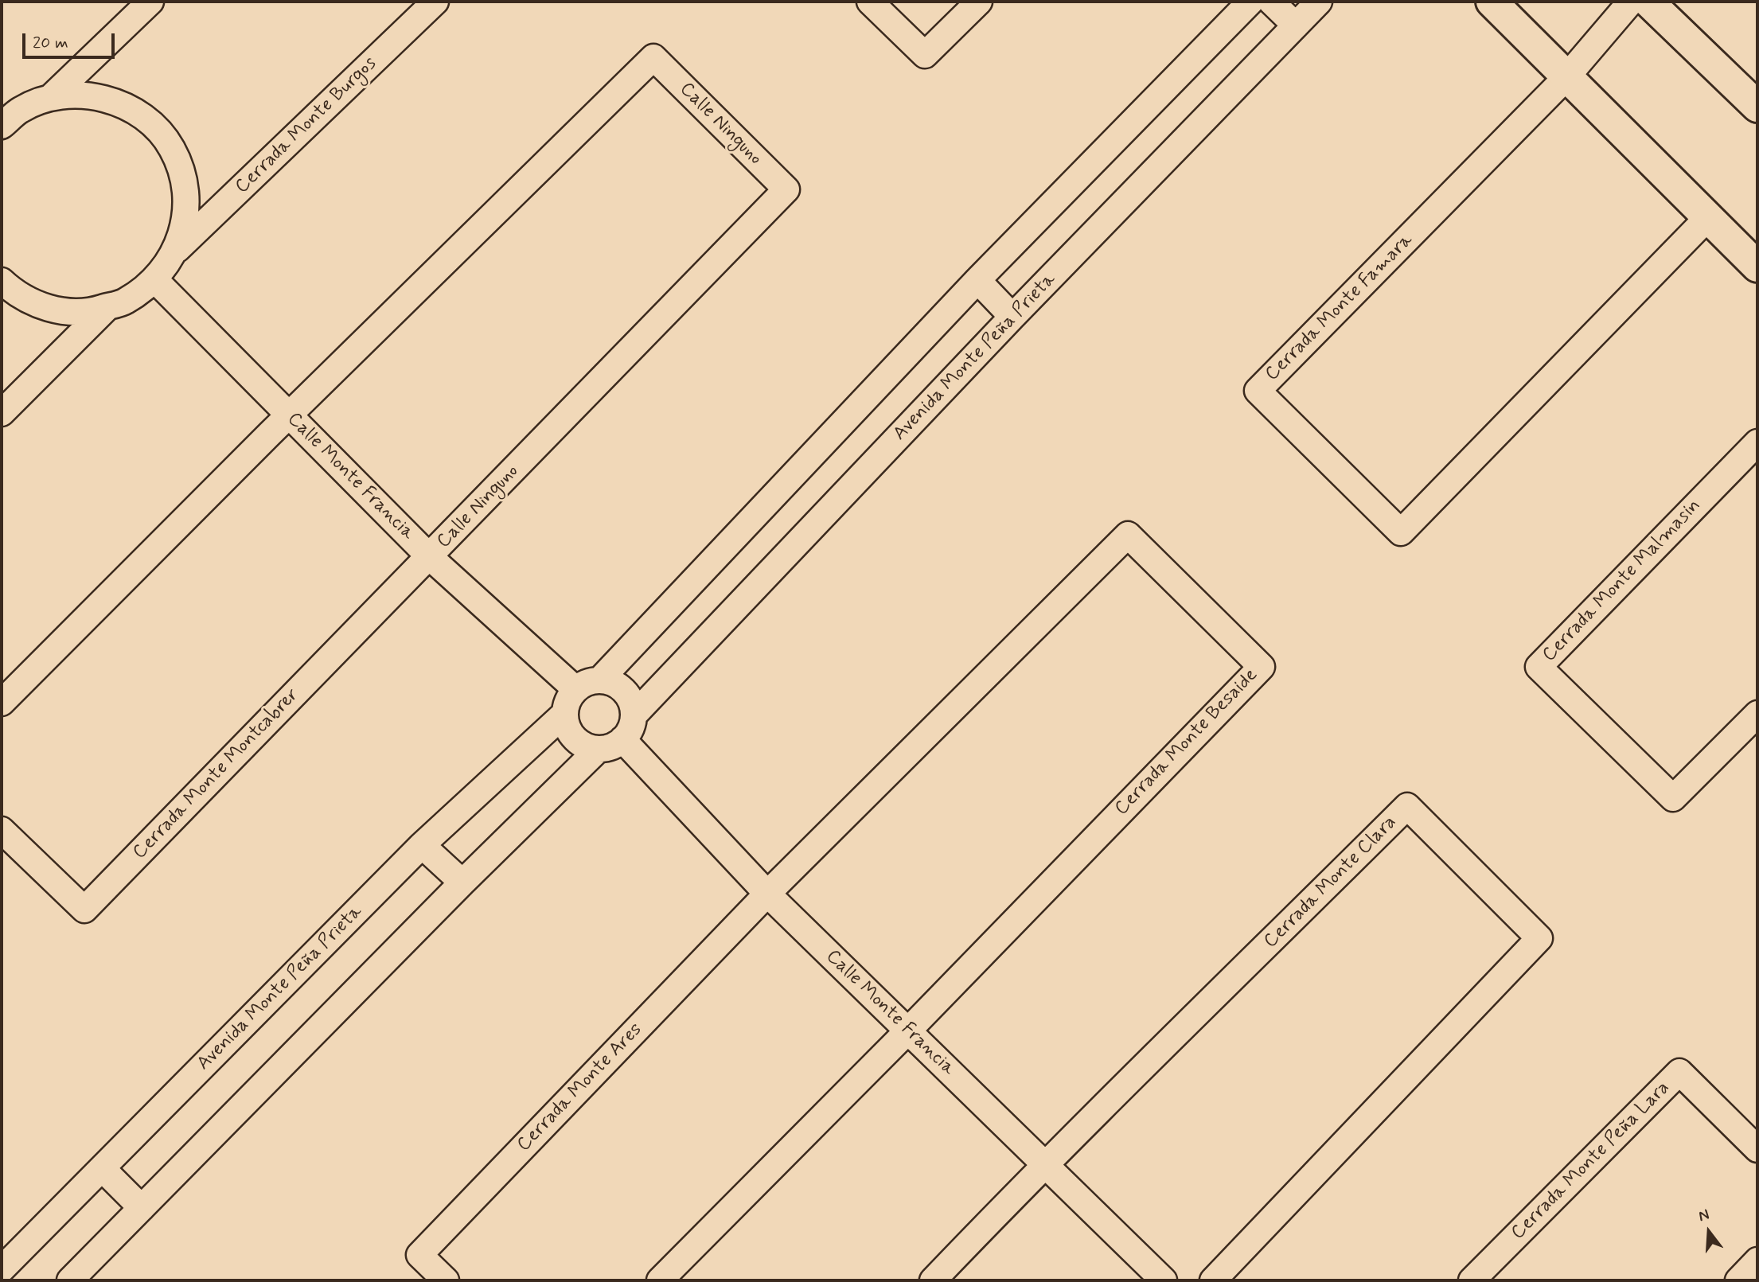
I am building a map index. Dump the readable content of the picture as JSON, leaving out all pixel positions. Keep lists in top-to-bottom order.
{
  "streets": {
    "street": [
      "Calle Ninguno",
      "Cerrada Monte Burgos",
      "Cerrada Monte Famara",
      "Avenida Monte Peña Prieta",
      "Calle Monte Francia",
      "Cerrada Monte Malmasin",
      "Cerrada Monte Besaide",
      "Cerrada Monte Montcabrer",
      "Cerrada Monte Clara",
      "Cerrada Monte Ares",
      "Cerrada Monte Peña Lara"
    ]
  },
  "crossings": [
    ["Calle Ninguno", "Calle Monte Francia"],
    ["Calle Ninguno", "Cerrada Monte Montcabrer"],
    ["Avenida Monte Peña Prieta", "Calle Monte Francia"],
    ["Calle Monte Francia", "Cerrada Monte Besaide"],
    ["Calle Monte Francia", "Cerrada Monte Montcabrer"],
    ["Calle Monte Francia", "Cerrada Monte Clara"],
    ["Calle Monte Francia", "Cerrada Monte Ares"],
    ["Cerrada Monte Besaide", "Cerrada Monte Ares"]
  ],
  "scale_bar": "20 m",
  "north": "top"
}
